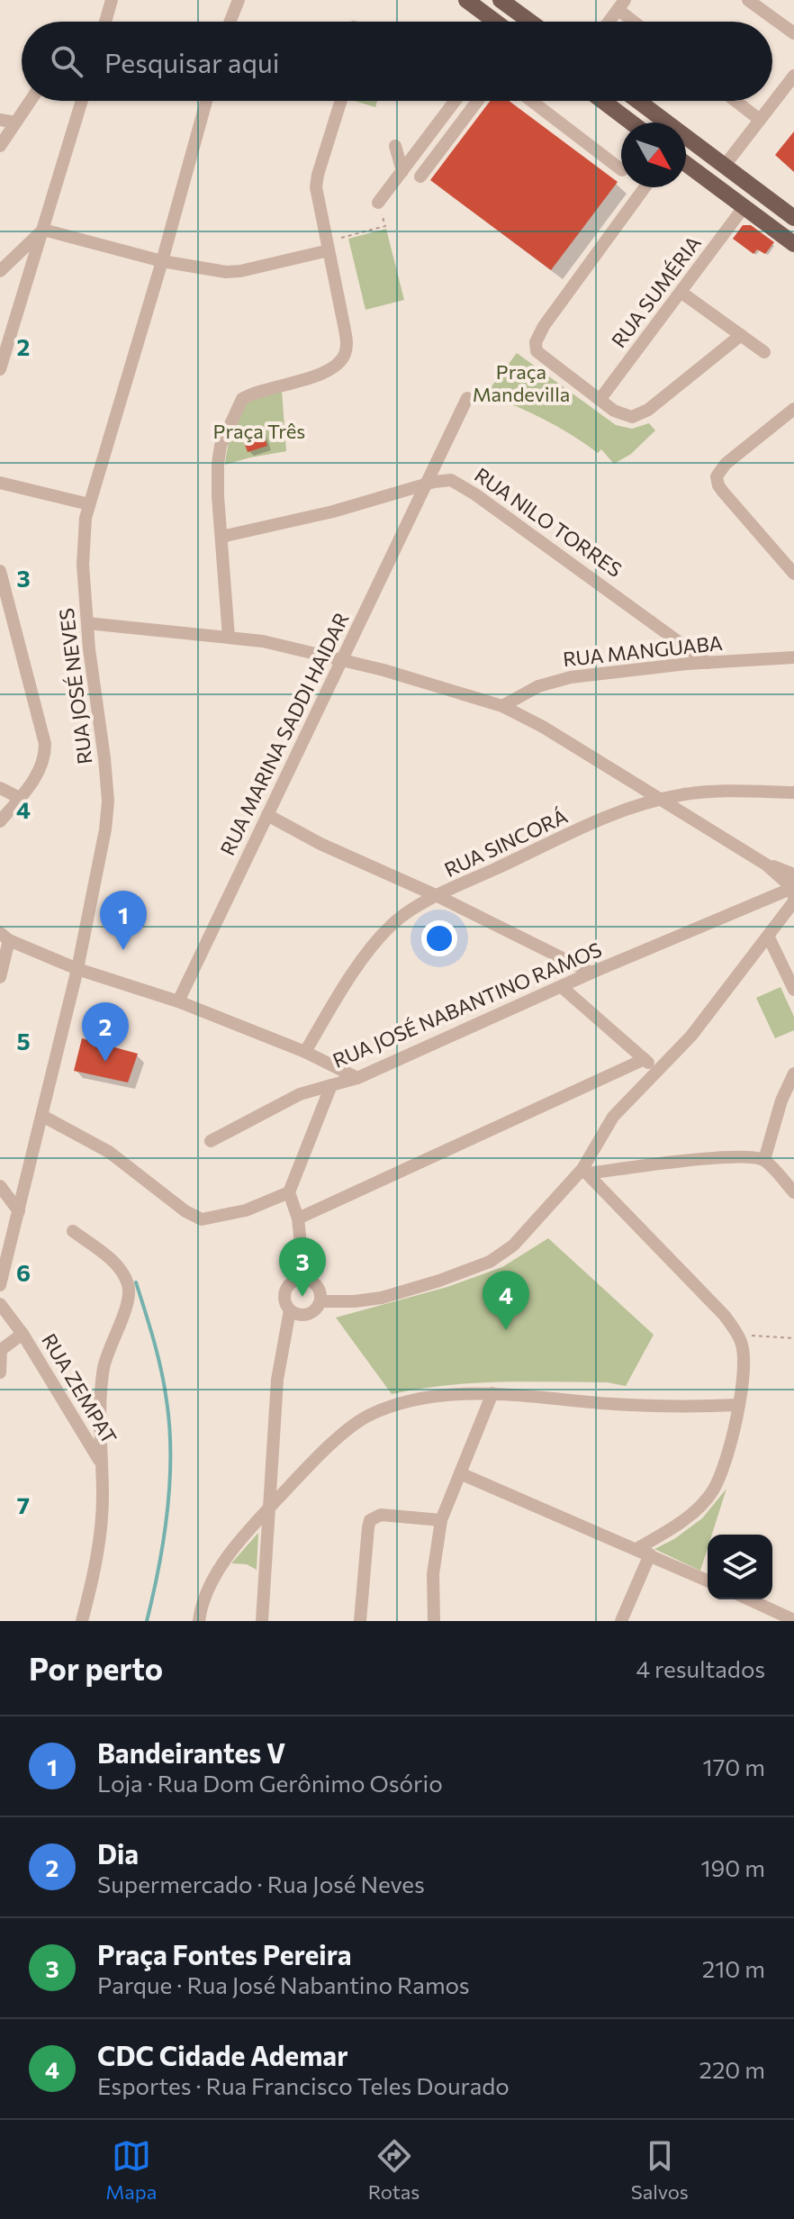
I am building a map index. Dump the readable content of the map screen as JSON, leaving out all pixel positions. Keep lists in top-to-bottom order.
{
  "streets": {
    "street": [
      "RUA SUMÉRIA",
      "RUA NILO TORRES",
      "RUA MANGUABA",
      "RUA JOSÉ NEVES",
      "RUA MARINA SADDI HAIDAR",
      "RUA SINCORÁ",
      "RUA JOSÉ NABANTINO RAMOS",
      "RUA ZEMPAT"
    ]
  },
  "crossings": [
    ["RUA NILO TORRES", "RUA MANGUABA"],
    ["RUA NILO TORRES", "RUA MARINA SADDI HAIDAR"]
  ],
  "parks": ["Praça Mandevilla", "Praça Três"],
  "north": "bottom right",
  "page": {
    "search": "Pesquisar aqui",
    "pins": [
      "1",
      "2",
      "3",
      "4"
    ],
    "heading": ["Por perto", "4 resultados"],
    "list": [
      {
        "mark": "1",
        "name": "Bandeirantes V",
        "note": "Loja · Rua Dom Gerônimo Osório",
        "value": "170 m"
      },
      {
        "mark": "2",
        "name": "Dia",
        "note": "Supermercado · Rua José Neves",
        "value": "190 m"
      },
      {
        "mark": "3",
        "name": "Praça Fontes Pereira",
        "note": "Parque · Rua José Nabantino Ramos",
        "value": "210 m"
      },
      {
        "mark": "4",
        "name": "CDC Cidade Ademar",
        "note": "Esportes · Rua Francisco Teles Dourado",
        "value": "220 m"
      }
    ],
    "nav": ["Mapa", "Rotas", "Salvos"]
  },
  "grid": {
    "rows": [
      "2",
      "3",
      "4",
      "5",
      "6",
      "7"
    ]
  }
}
